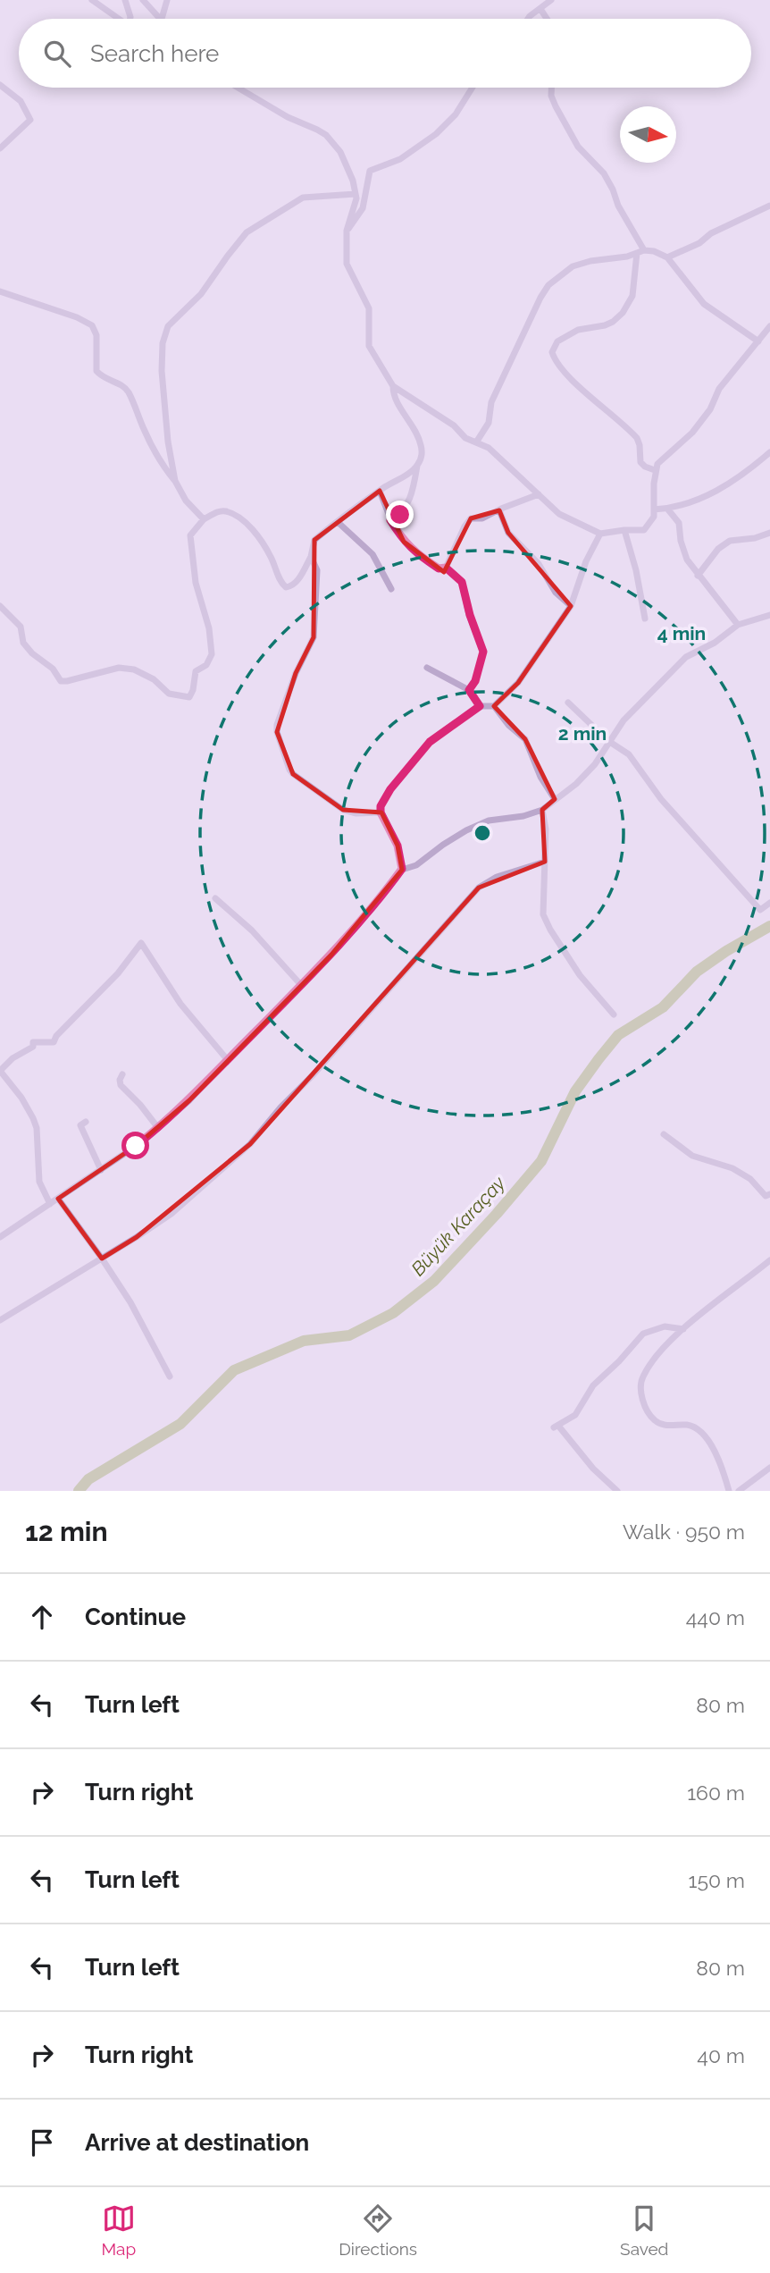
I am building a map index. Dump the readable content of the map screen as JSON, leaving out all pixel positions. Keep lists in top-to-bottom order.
{
  "water": ["Büyük Karaçay"],
  "north": "right",
  "page": {
    "search": "Search here",
    "heading": ["12 min", "Walk · 950 m"],
    "list": [
      ["Continue", "440 m"],
      ["Turn left", "80 m"],
      ["Turn right", "160 m"],
      ["Turn left", "150 m"],
      ["Turn left", "80 m"],
      ["Turn right", "40 m"],
      "Arrive at destination"
    ],
    "nav": ["Map", "Directions", "Saved"]
  },
  "rings": ["4 min", "2 min"]
}
